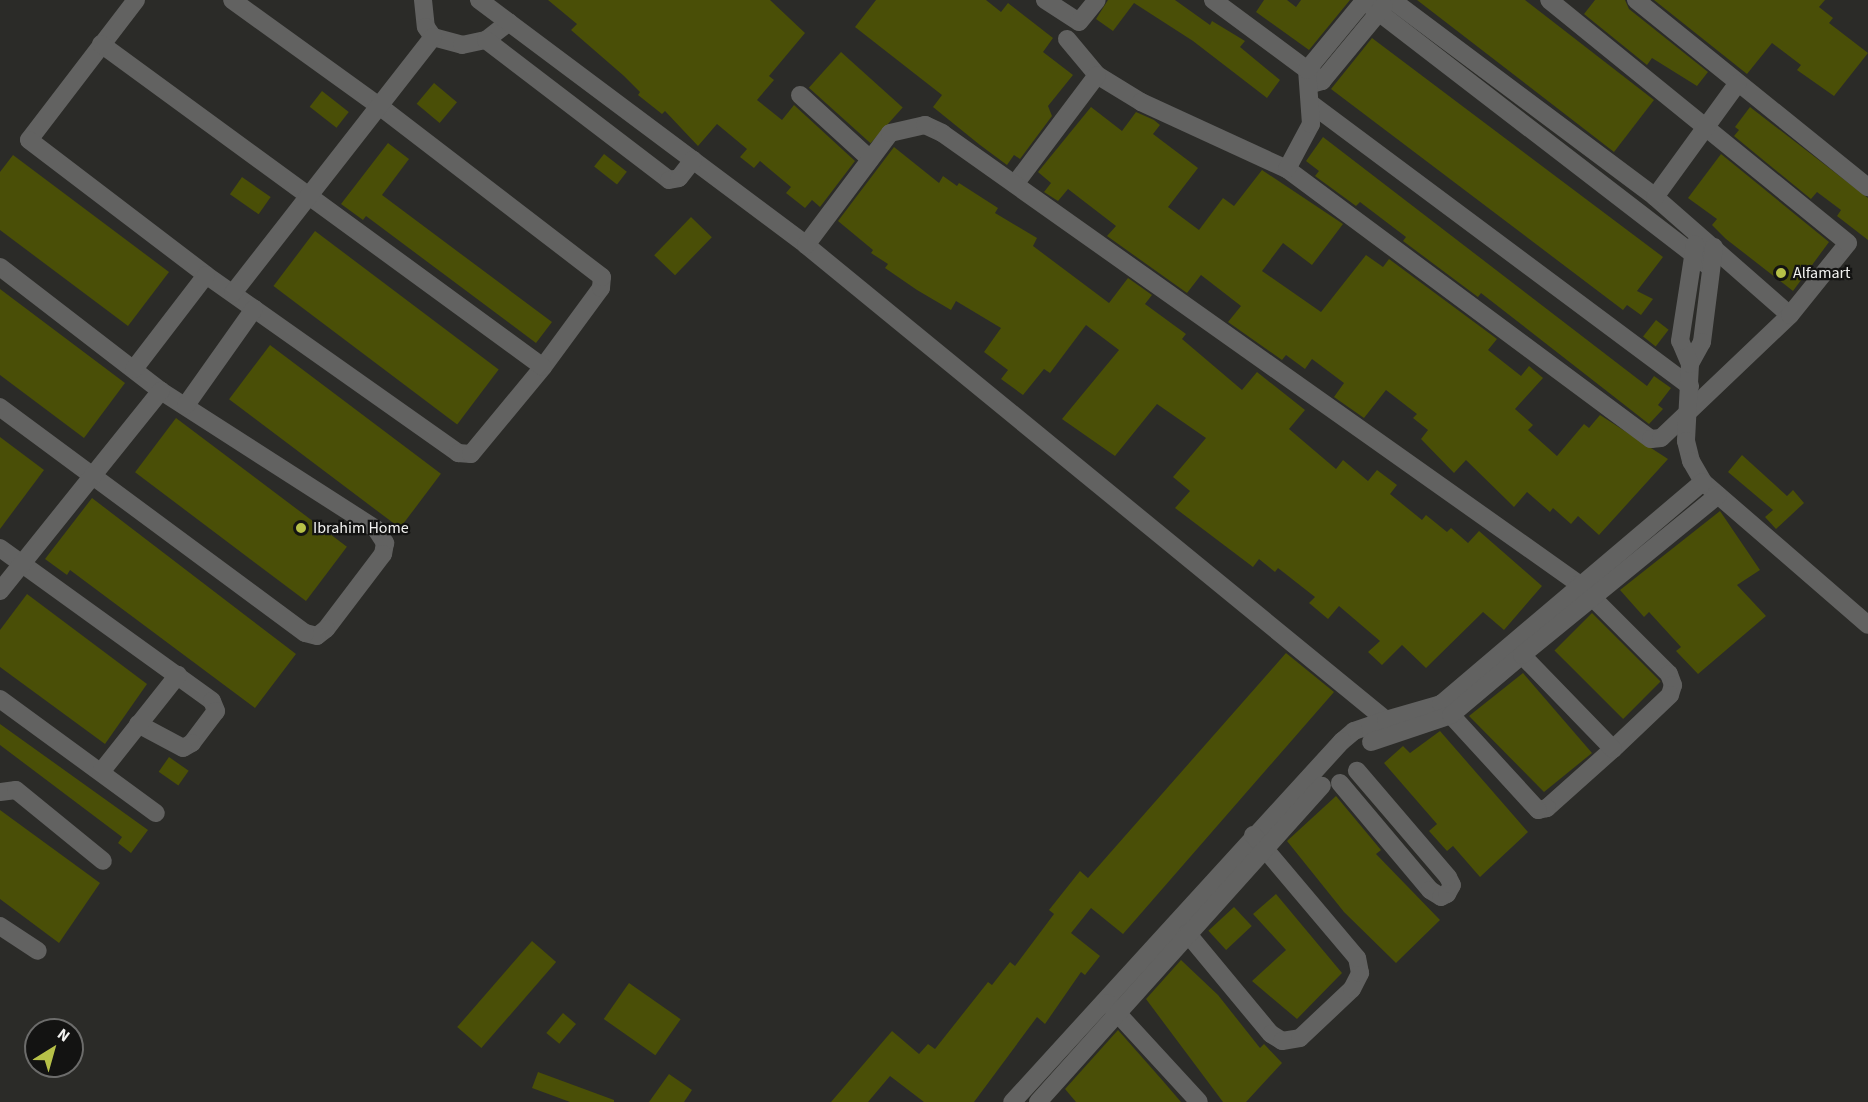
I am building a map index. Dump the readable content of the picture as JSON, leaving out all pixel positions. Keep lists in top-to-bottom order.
{
  "places": ["Alfamart", "Ibrahim Home"],
  "north": "top right"
}
